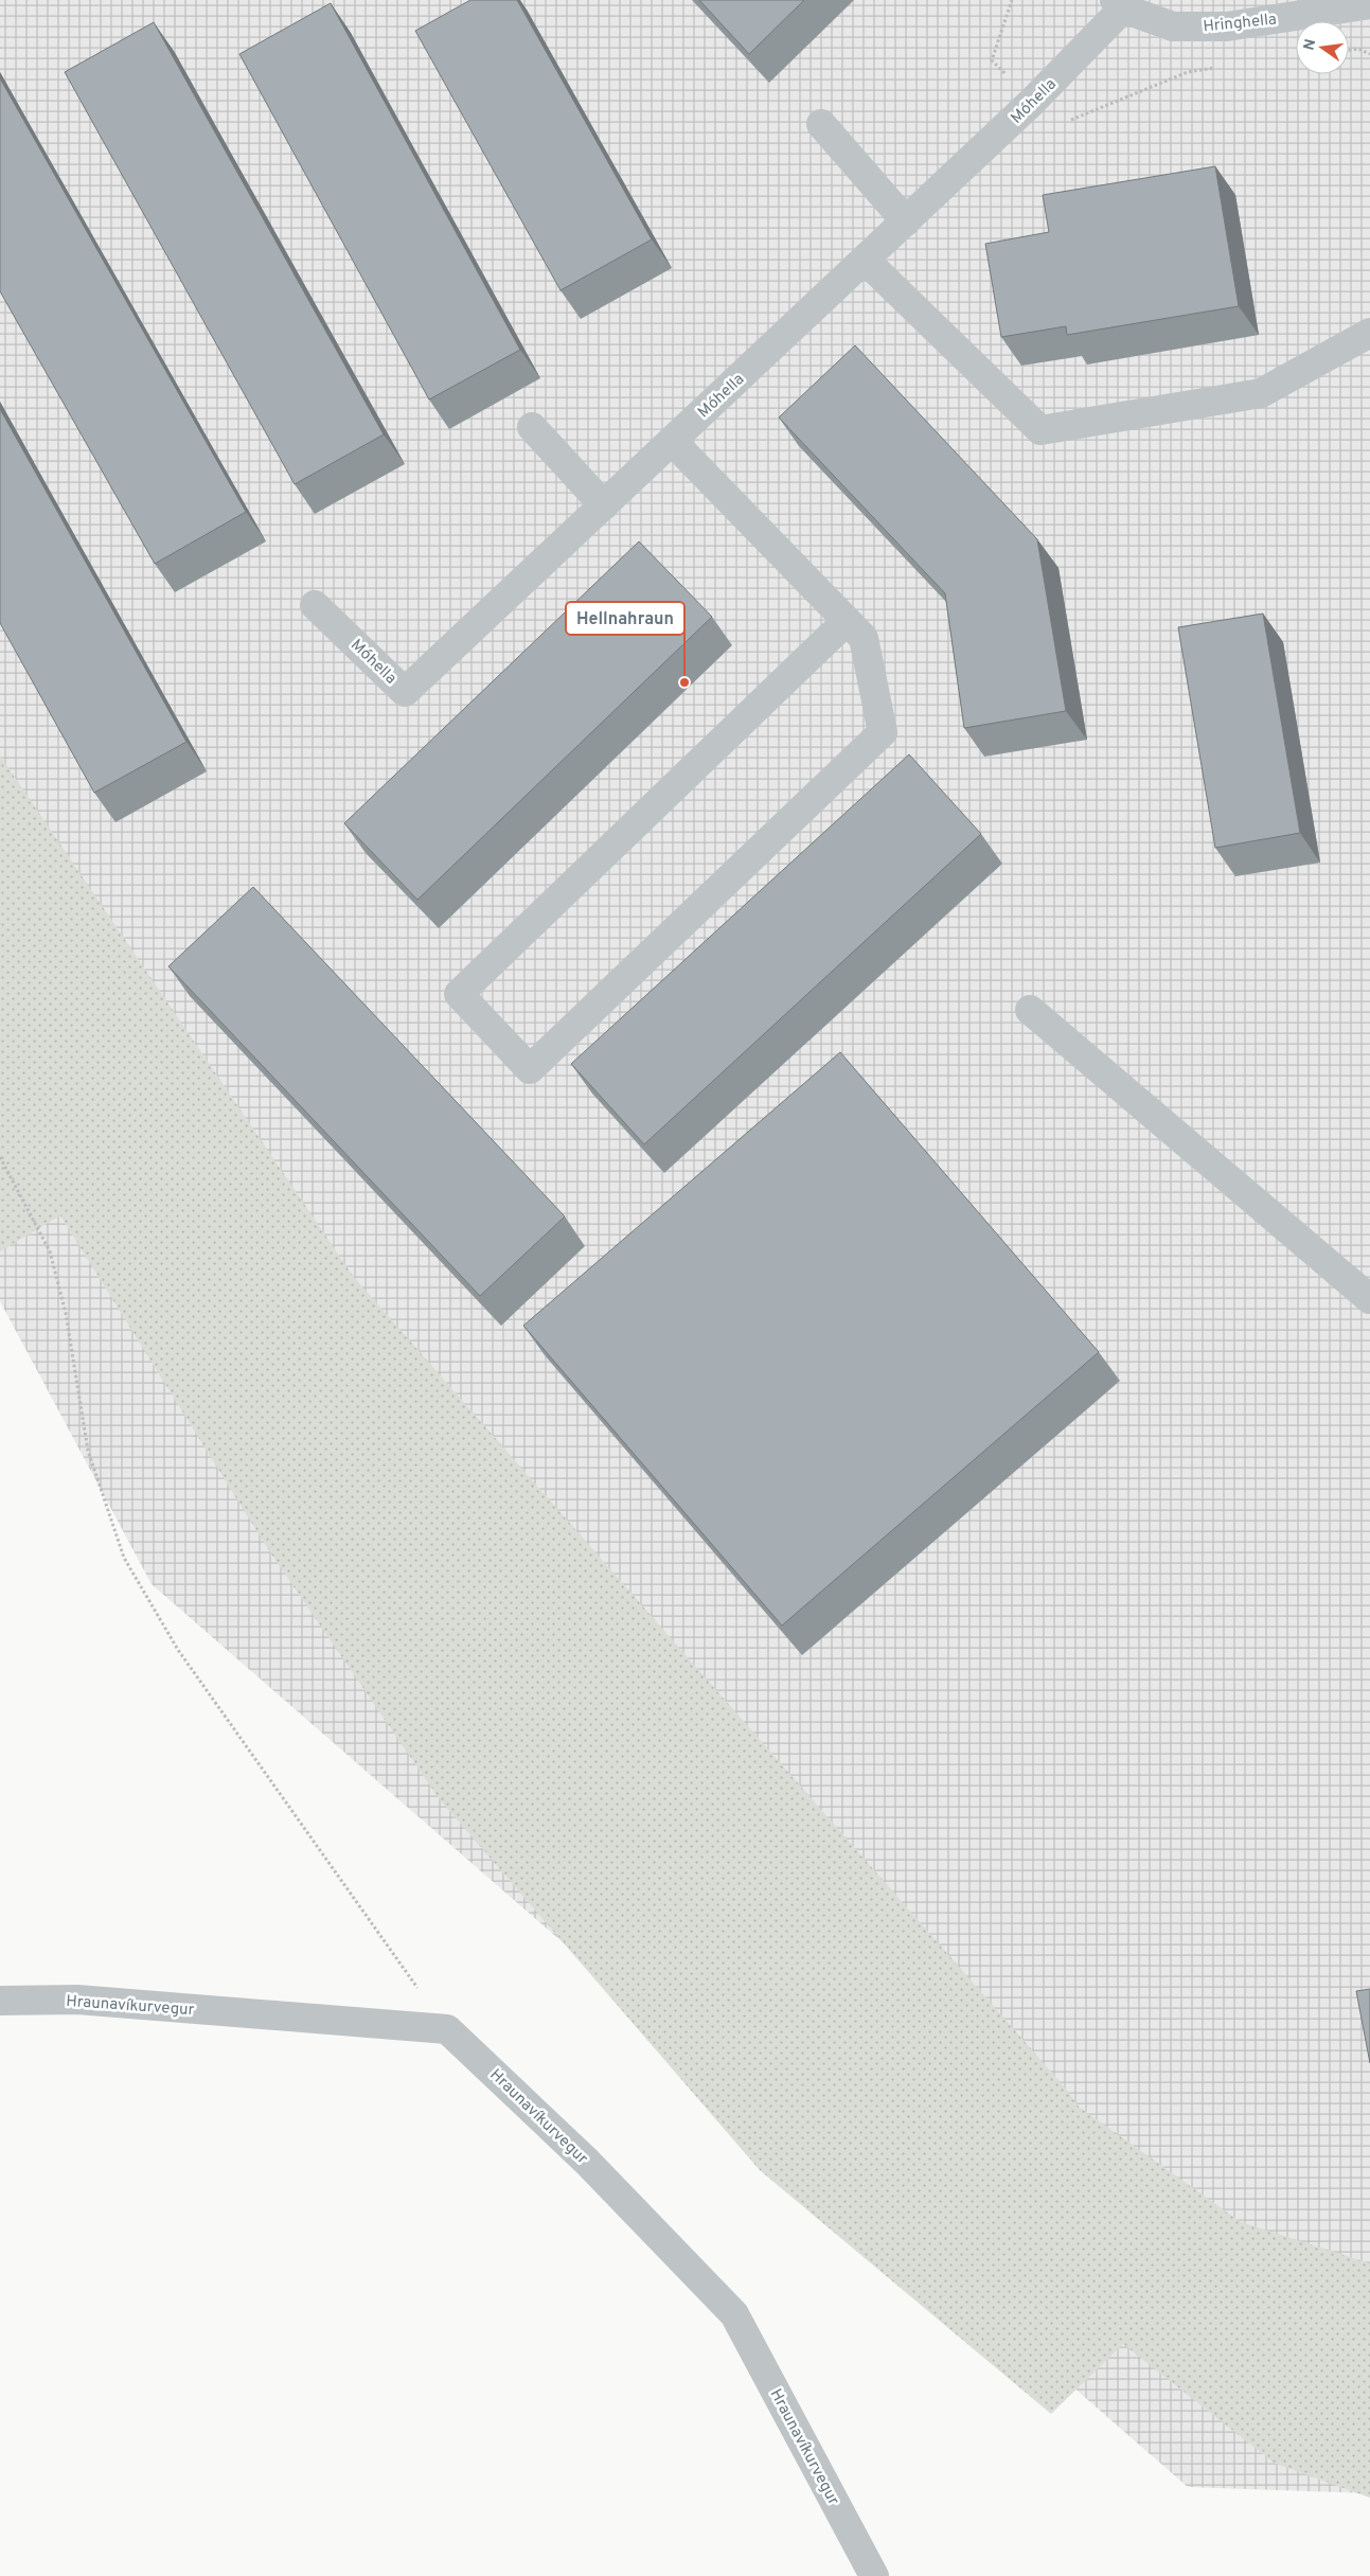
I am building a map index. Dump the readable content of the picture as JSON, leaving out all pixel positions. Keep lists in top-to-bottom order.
{
  "streets": {
    "street": ["Hringhella", "Móhella", "Hraunavíkurvegur"]
  },
  "crossings": [
    ["Hringhella", "Móhella"]
  ],
  "places": ["Hellnahraun"],
  "north": "left"
}
